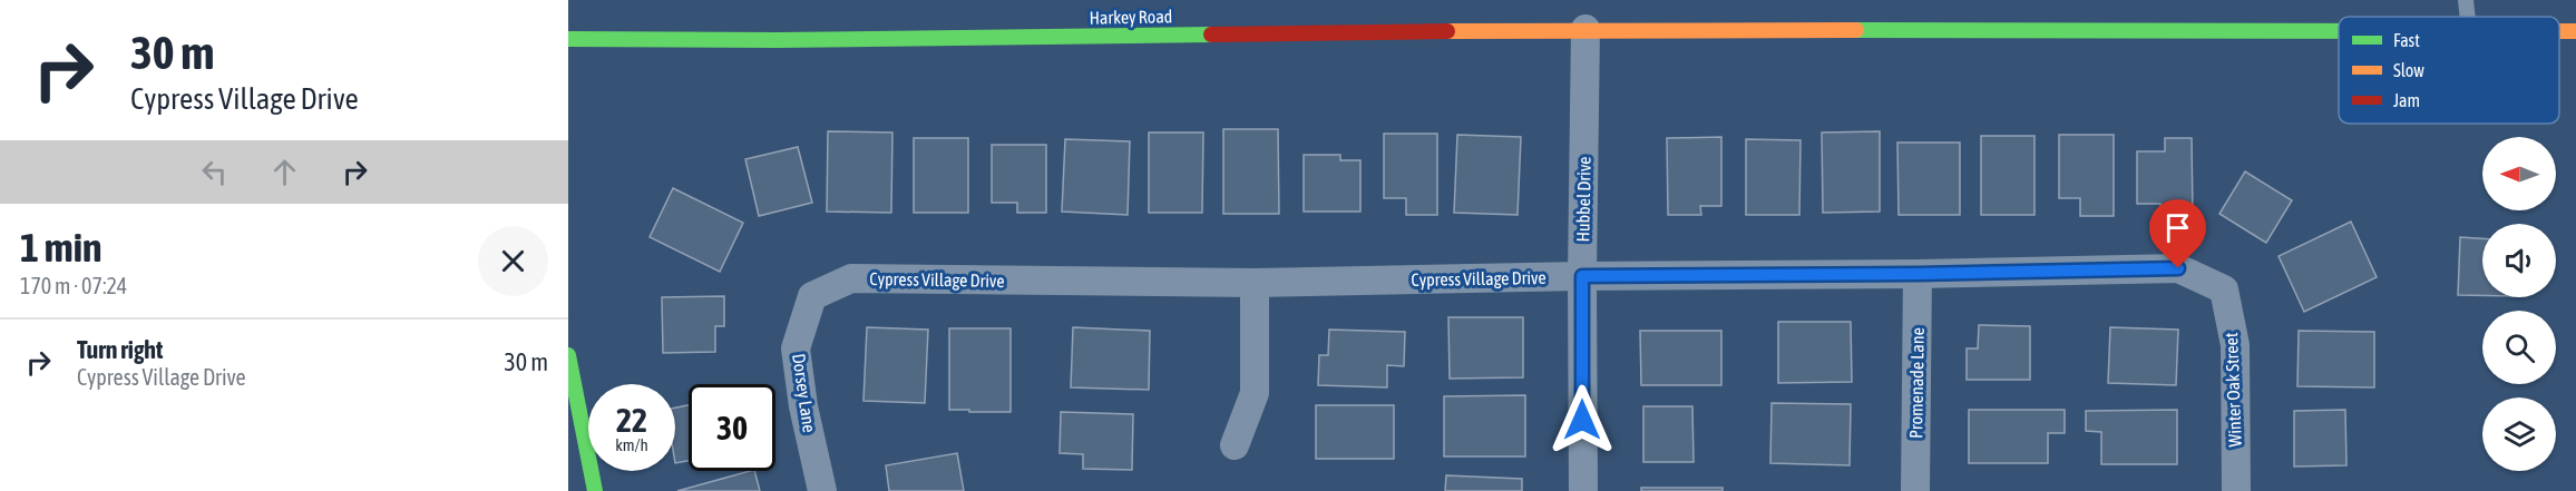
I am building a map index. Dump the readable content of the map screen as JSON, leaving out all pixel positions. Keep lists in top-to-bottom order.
{
  "streets": {
    "street": [
      "Harkey Road",
      "Hubbel Drive",
      "Cypress Village Drive",
      "Promenade Lane",
      "Winter Oak Street",
      "Dorsey Lane"
    ]
  },
  "crossings": [
    ["Harkey Road", "Hubbel Drive"],
    ["Hubbel Drive", "Cypress Village Drive"],
    ["Cypress Village Drive", "Promenade Lane"],
    ["Cypress Village Drive", "Winter Oak Street"],
    ["Cypress Village Drive", "Dorsey Lane"]
  ],
  "legend": ["Fast", "Slow", "Jam"],
  "north": "left",
  "page": {
    "turn": ["30 m", "Cypress Village Drive"],
    "heading": ["1 min", "170 m · 07:24"],
    "list": [
      {
        "name": "Turn right",
        "note": "Cypress Village Drive",
        "value": "30 m"
      }
    ],
    "speed": "22 km/h",
    "limit": "30"
  }
}
